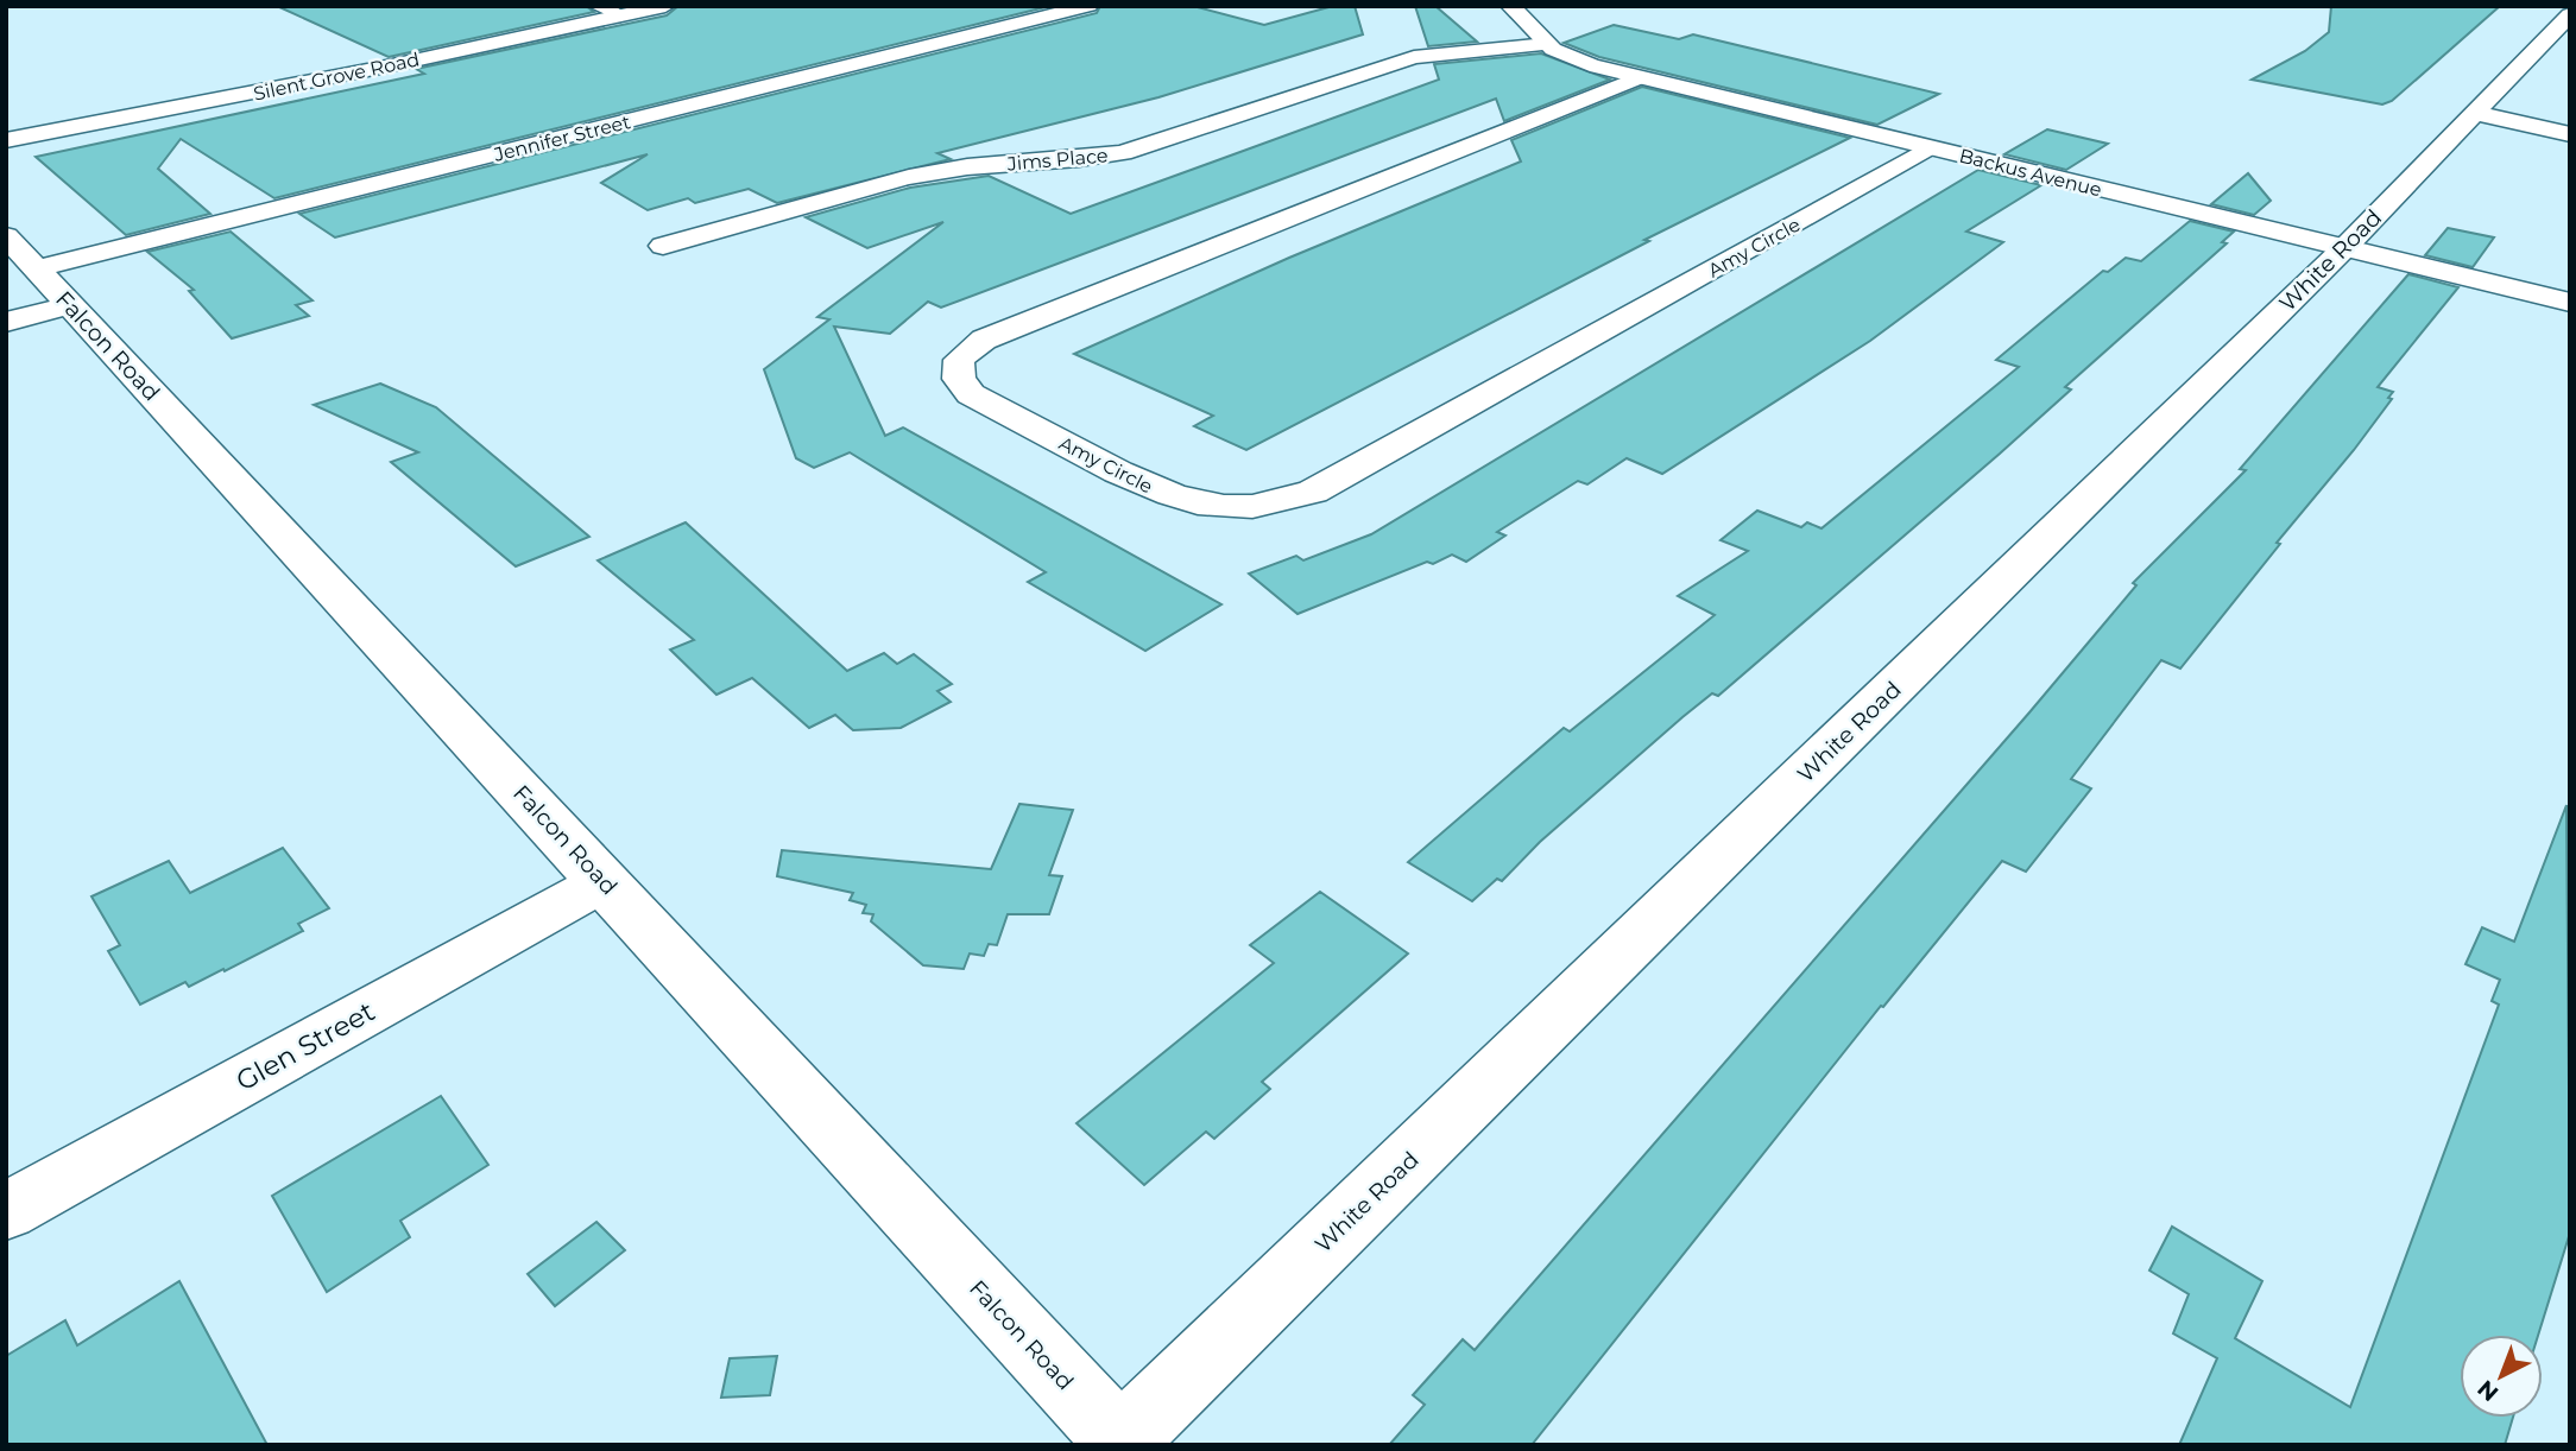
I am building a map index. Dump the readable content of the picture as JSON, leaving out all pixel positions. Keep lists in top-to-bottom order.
{
  "streets": {
    "street": [
      "Silent Grove Road",
      "Jennifer Street",
      "Jims Place",
      "Backus Avenue",
      "Amy Circle",
      "White Road",
      "Falcon Road",
      "Glen Street"
    ]
  },
  "crossings": [
    ["Jennifer Street", "Falcon Road"],
    ["Jims Place", "Backus Avenue"],
    ["Backus Avenue", "Amy Circle"],
    ["Backus Avenue", "White Road"],
    ["White Road", "Falcon Road"],
    ["Falcon Road", "Glen Street"]
  ],
  "north": "bottom left"
}
